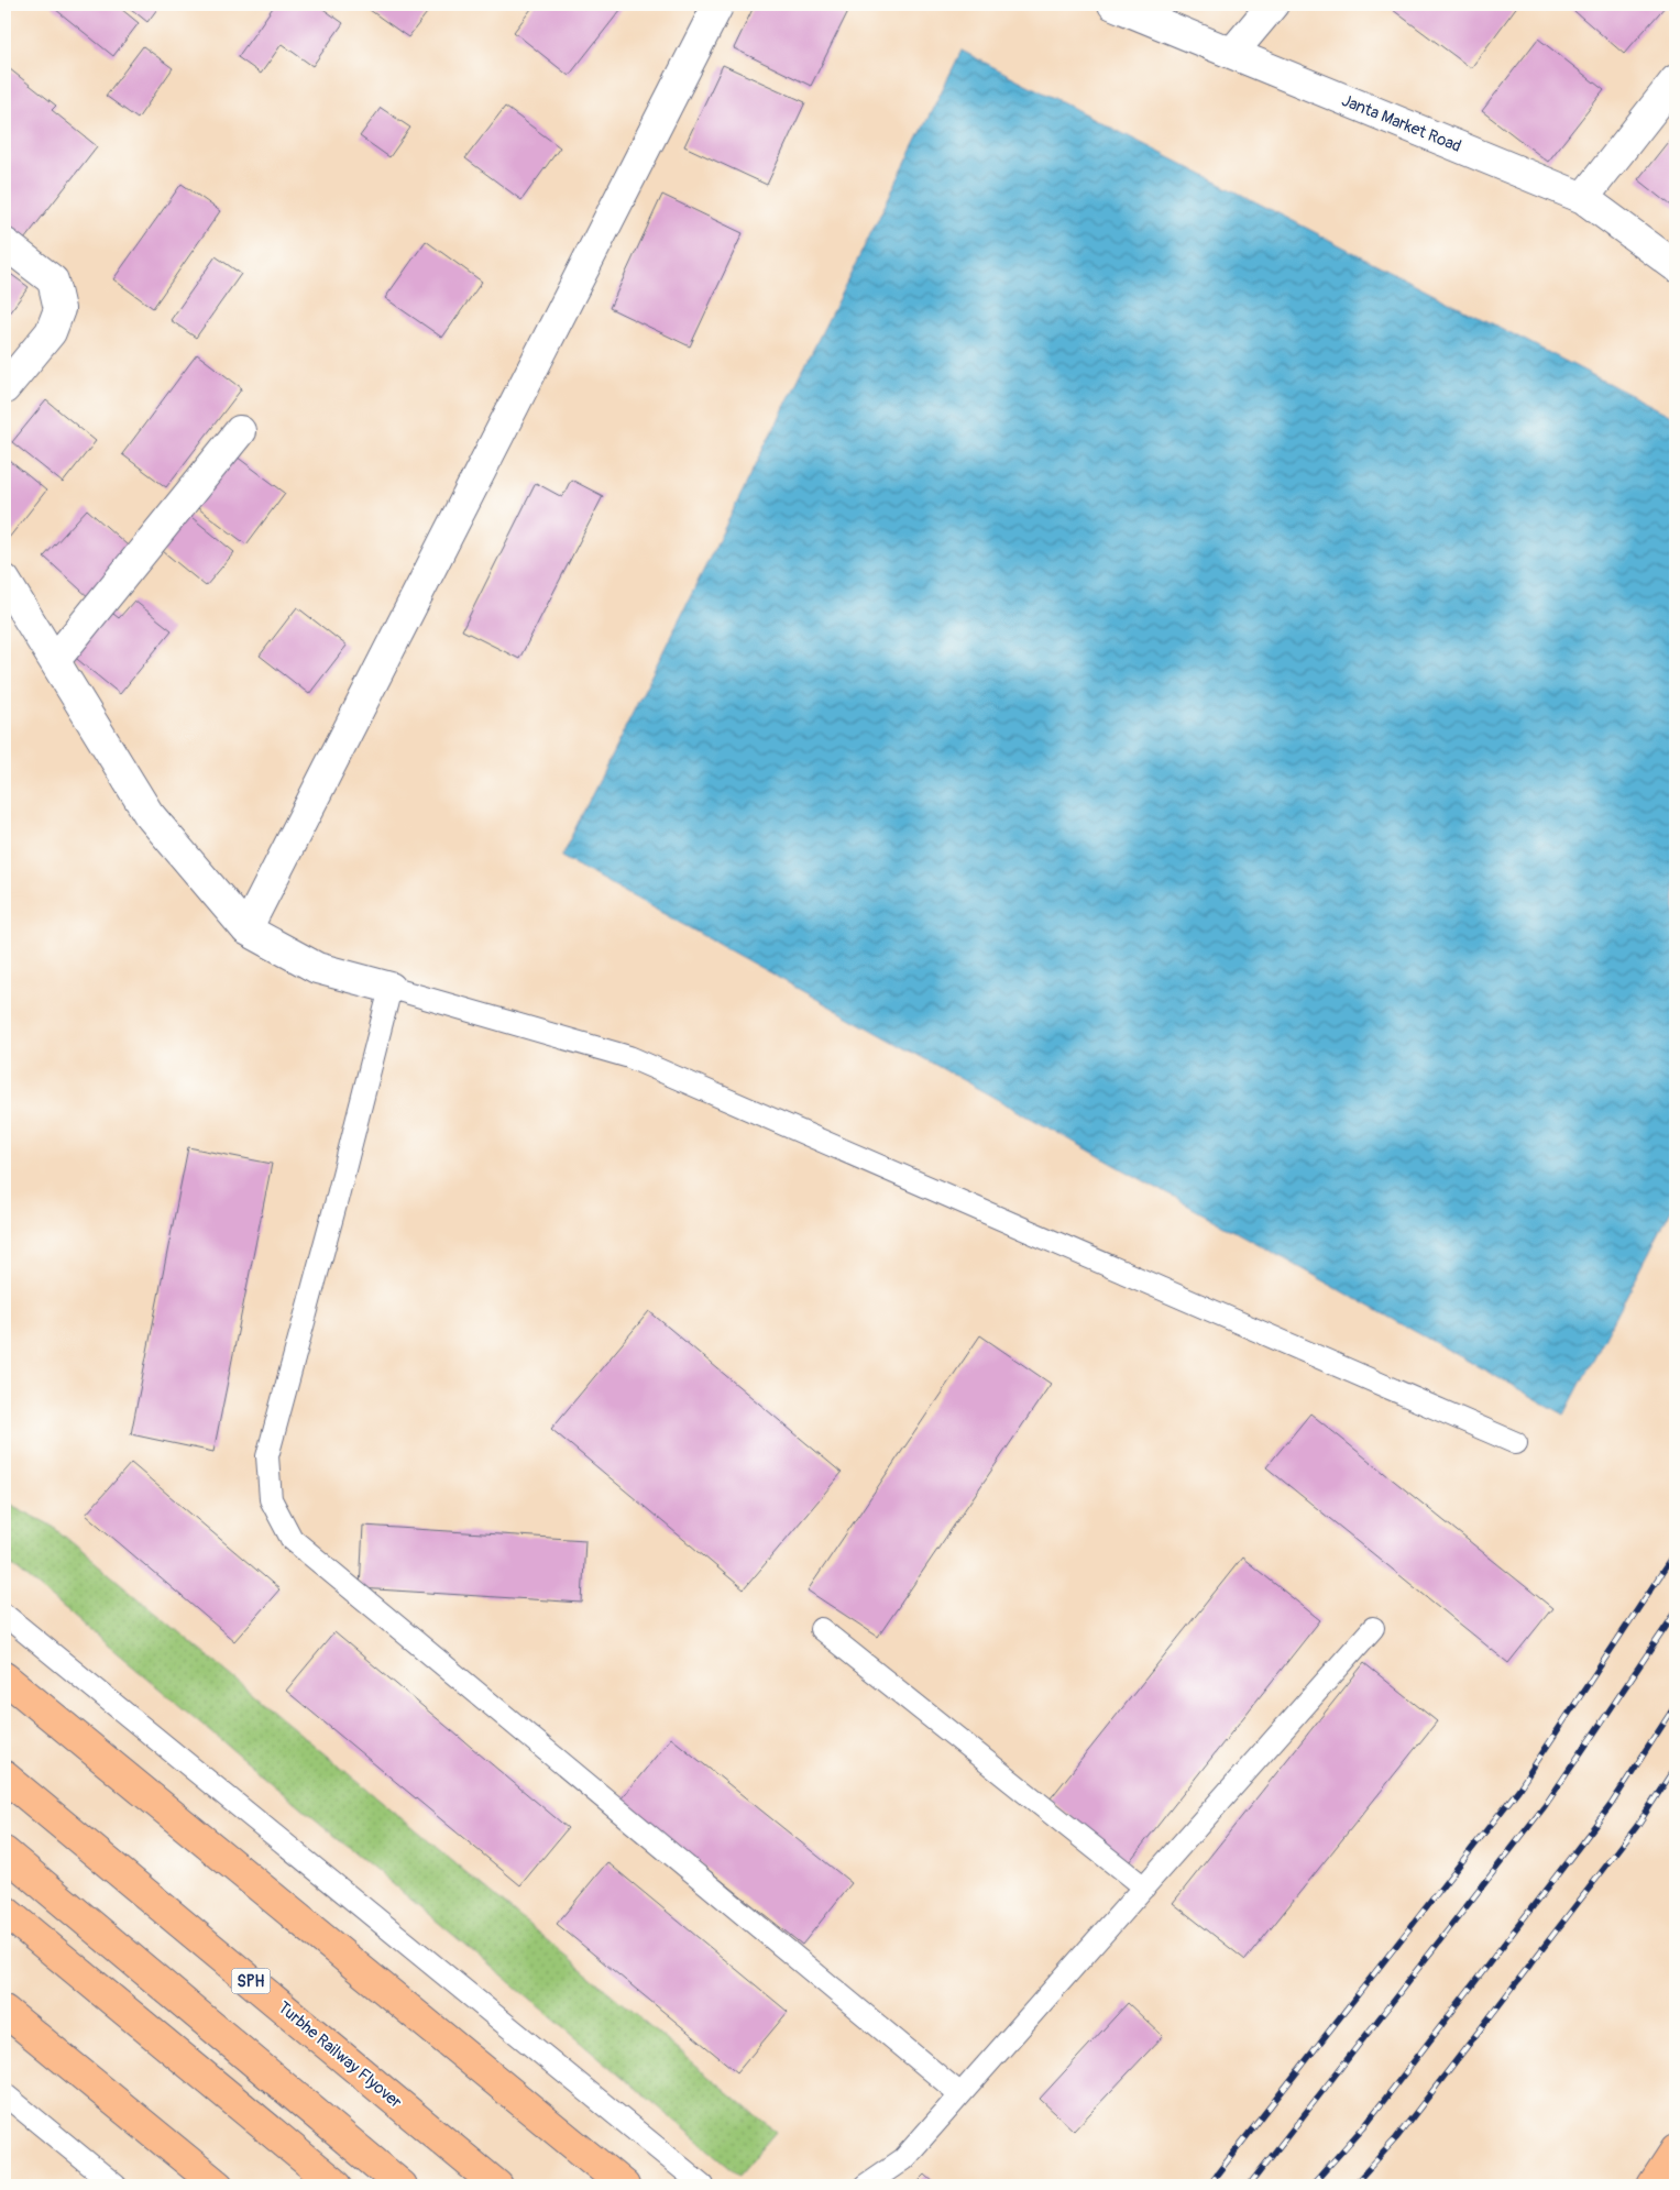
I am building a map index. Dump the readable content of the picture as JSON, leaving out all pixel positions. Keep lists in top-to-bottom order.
{
  "streets": {
    "main road": ["SPH", "Turbhe Railway Flyover"],
    "street": ["Janta Market Road"]
  }
}
